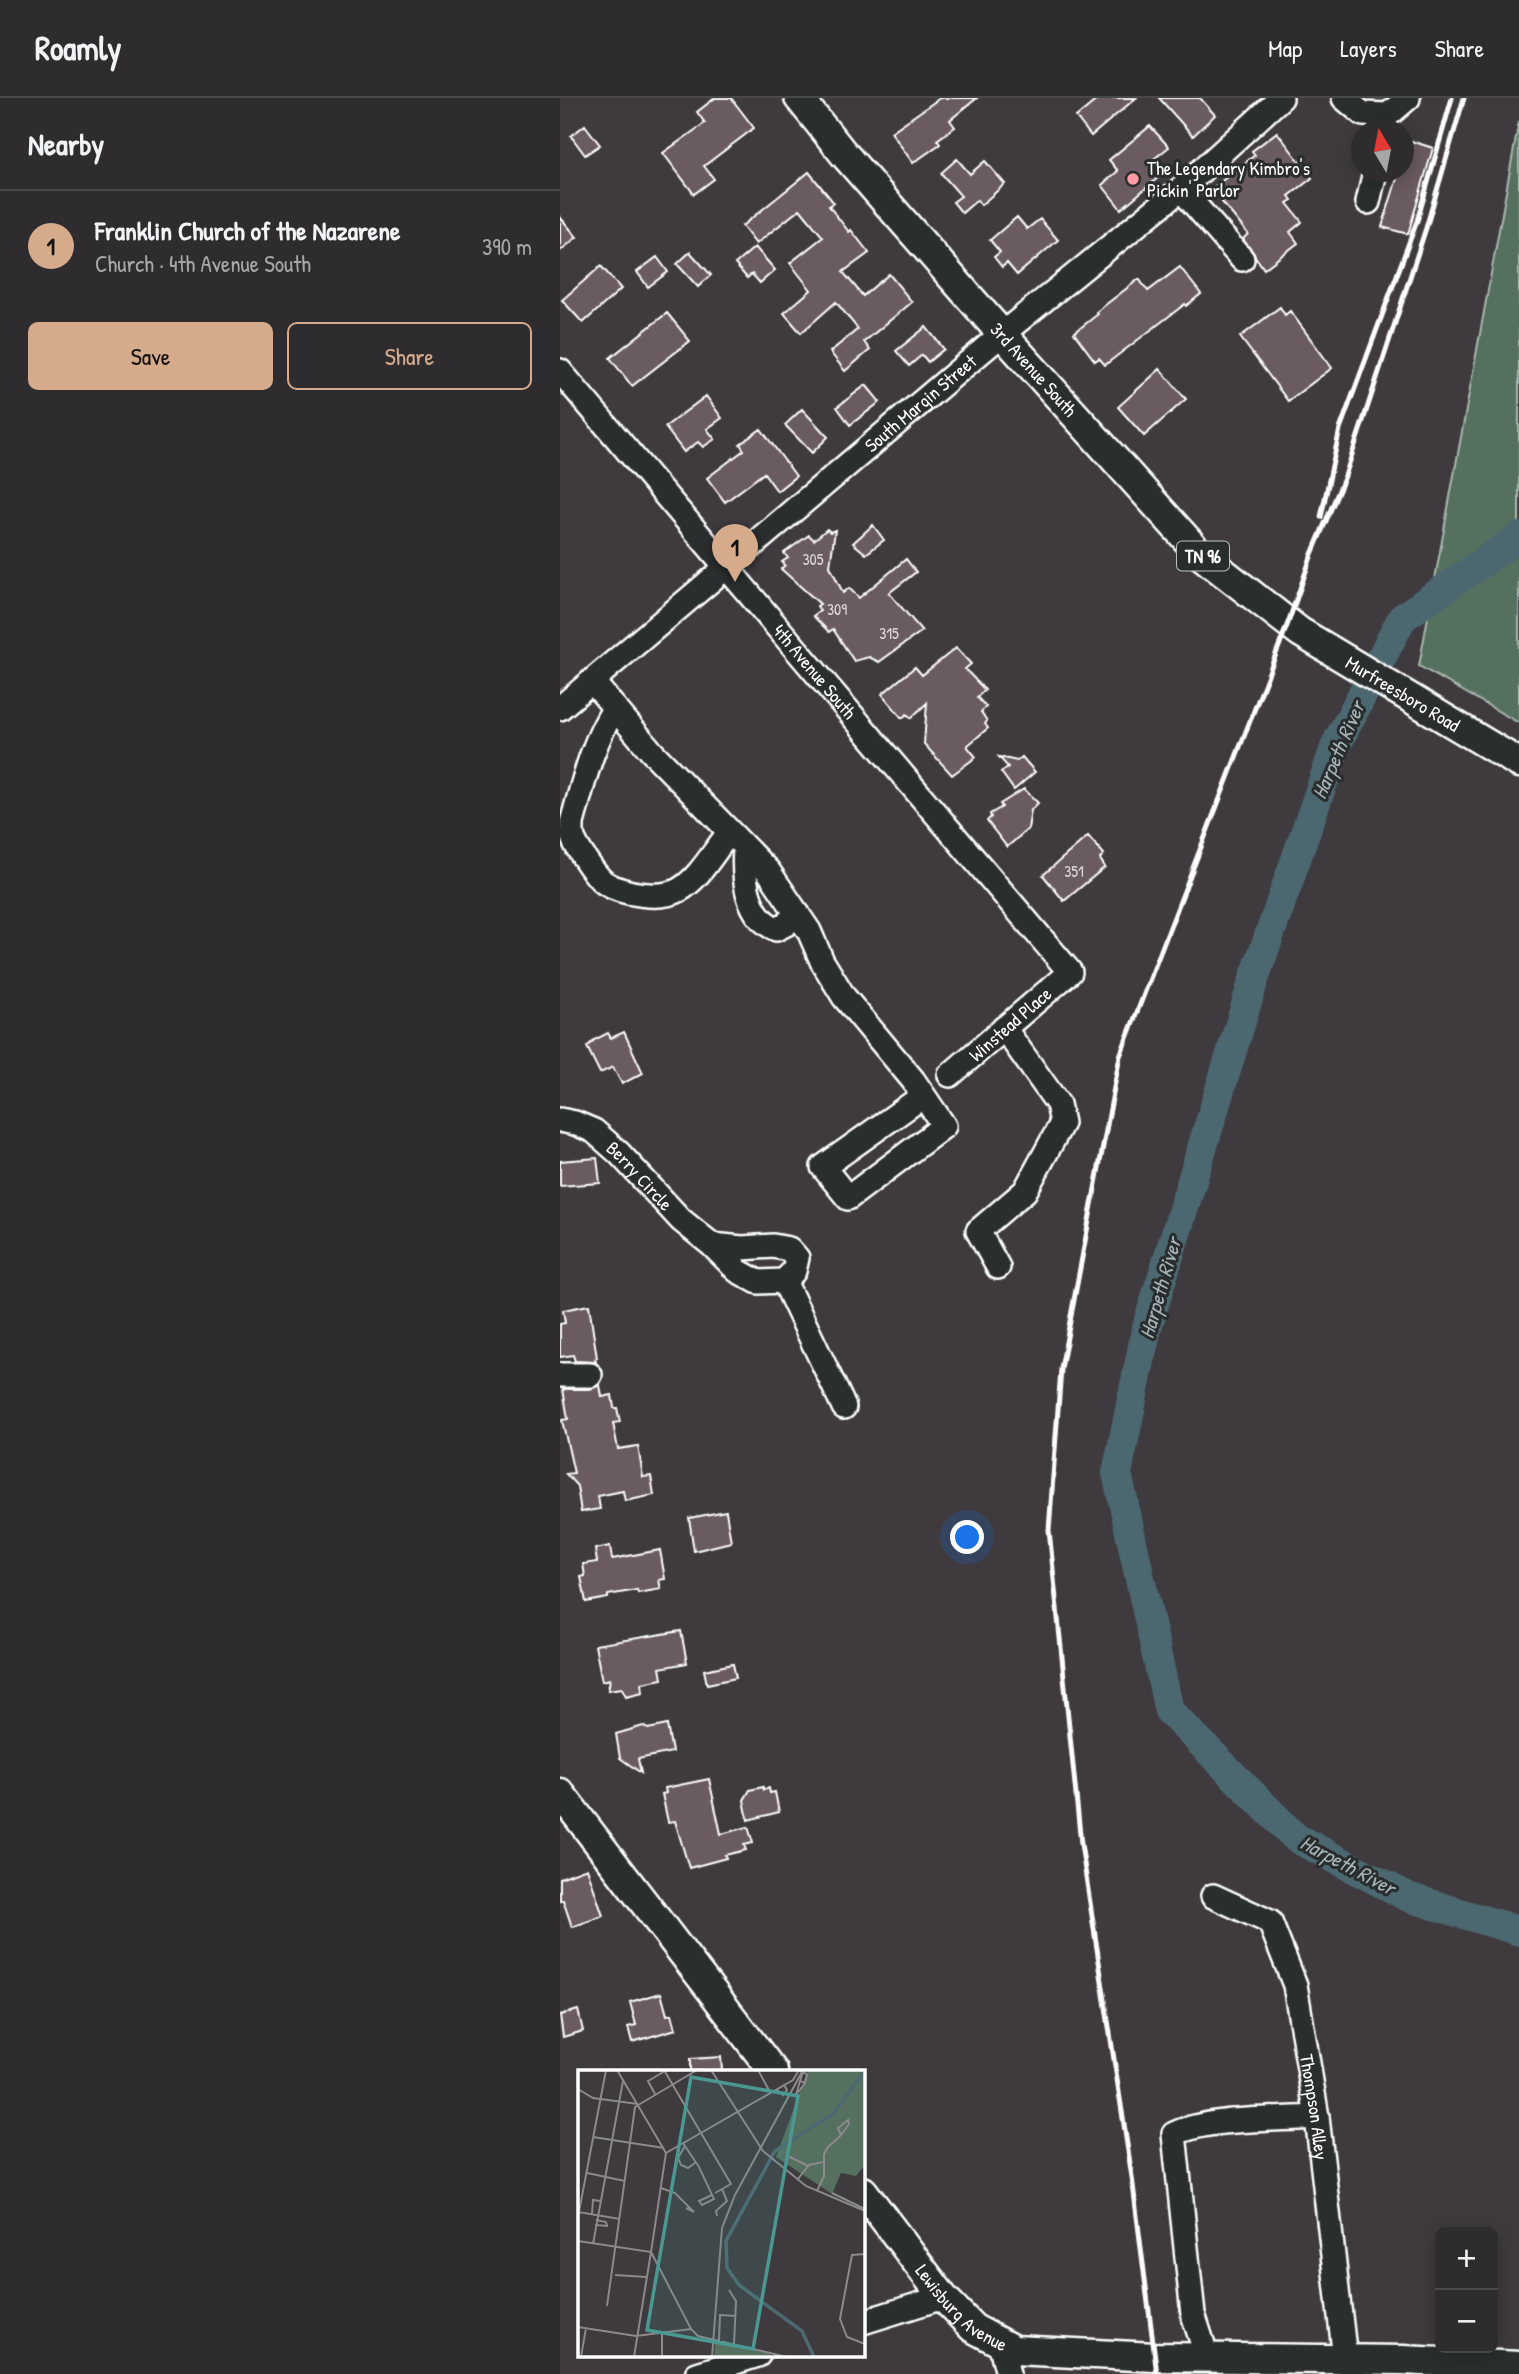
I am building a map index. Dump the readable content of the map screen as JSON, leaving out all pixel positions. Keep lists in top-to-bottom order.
{
  "streets": {
    "main road": [
      "3rd Avenue South",
      "TN 96",
      "Murfreesboro Road",
      "Lewisburg Avenue"
    ],
    "street": [
      "South Margin Street",
      "4th Avenue South",
      "Winstead Place",
      "Berry Circle",
      "Thompson Alley"
    ]
  },
  "crossings": [
    ["3rd Avenue South", "South Margin Street"],
    ["3rd Avenue South", "Murfreesboro Road"],
    ["South Margin Street", "4th Avenue South"],
    ["4th Avenue South", "Winstead Place"],
    ["Thompson Alley", "Lewisburg Avenue"]
  ],
  "water": ["Harpeth River"],
  "places": ["The Legendary Kimbro's Pickin' Parlor"],
  "house_numbers": [
    "305",
    "309",
    "315",
    "351"
  ],
  "north": "top",
  "page": {
    "header": "Roamly",
    "nav": ["Map", "Layers", "Share"],
    "heading": "Nearby",
    "list": [
      {
        "mark": "1",
        "name": "Franklin Church of the Nazarene",
        "note": "Church · 4th Avenue South",
        "value": "390 m"
      }
    ],
    "buttons": ["Save", "Share"],
    "pins": "1",
    "map_buttons": ["+", "−"]
  }
}
